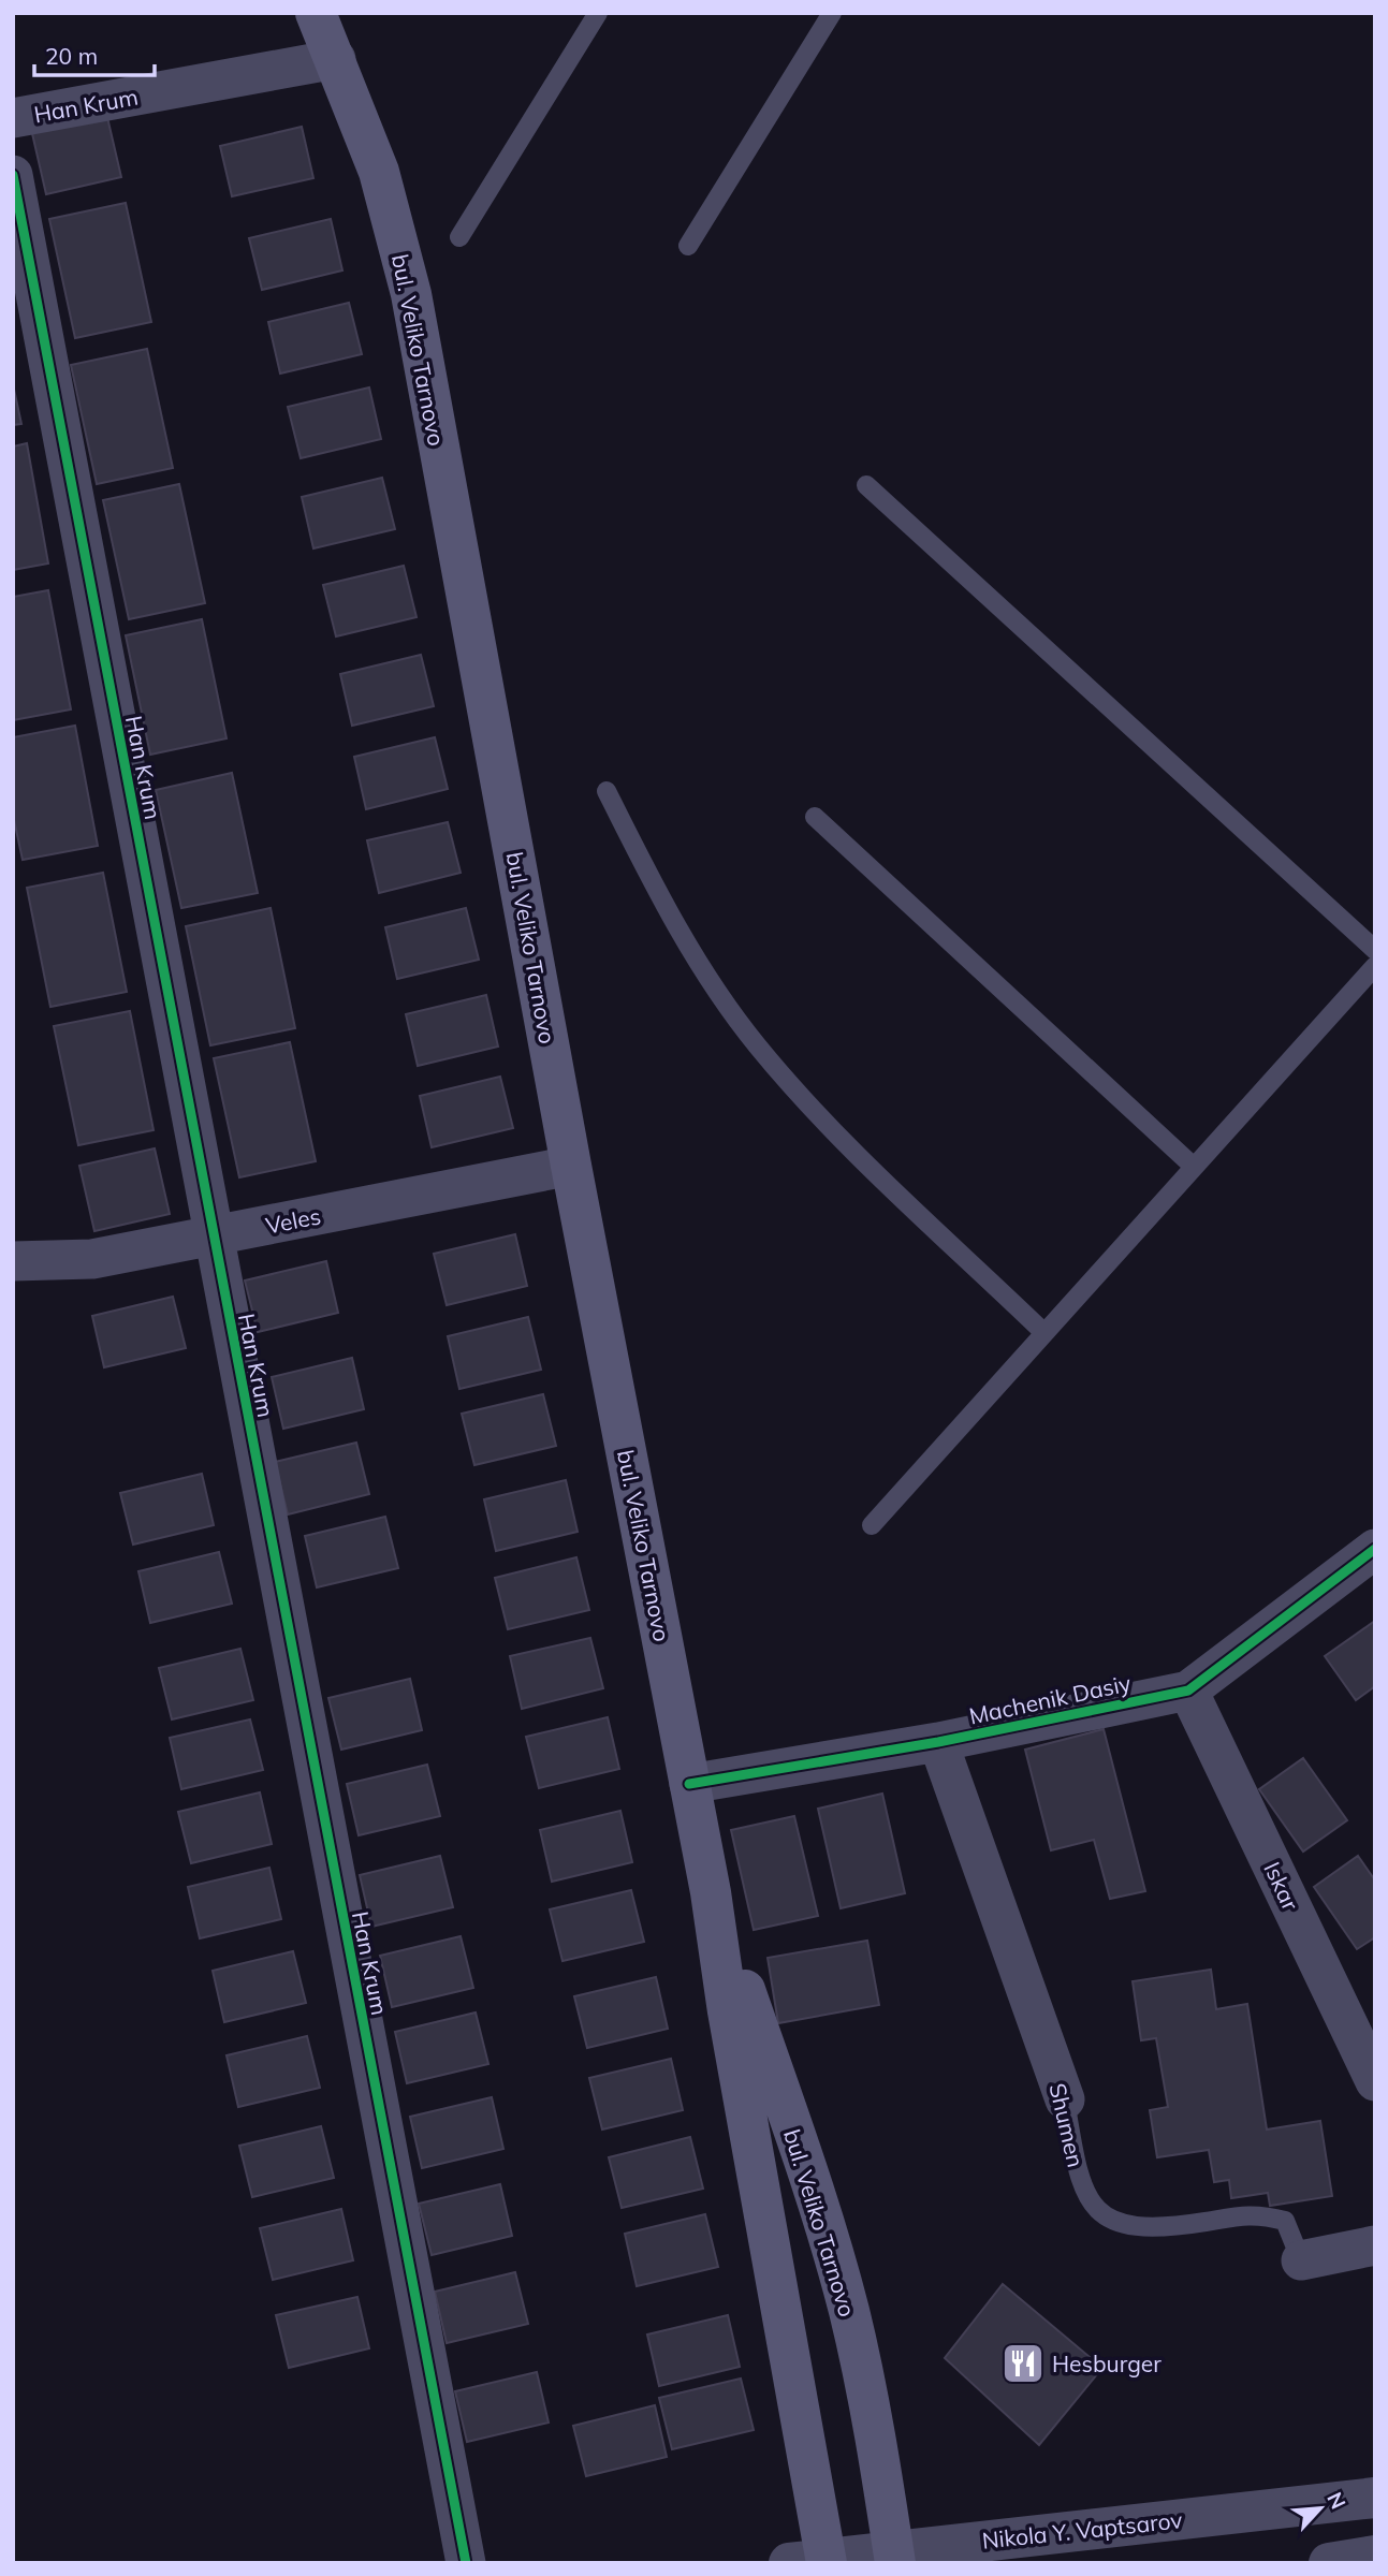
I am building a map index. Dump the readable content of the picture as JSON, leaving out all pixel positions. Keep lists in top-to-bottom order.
{
  "streets": {
    "main road": ["bul. Veliko Tarnovo"],
    "street": [
      "Han Krum",
      "Veles",
      "Machenik Dasiy",
      "Iskar",
      "Shumen",
      "Nikola Y. Vaptsarov"
    ]
  },
  "crossings": [
    ["Han Krum", "bul. Veliko Tarnovo"],
    ["Han Krum", "Veles"],
    ["bul. Veliko Tarnovo", "Veles"],
    ["bul. Veliko Tarnovo", "Machenik Dasiy"],
    ["bul. Veliko Tarnovo", "Nikola Y. Vaptsarov"],
    ["Machenik Dasiy", "Iskar"],
    ["Machenik Dasiy", "Shumen"]
  ],
  "places": {
    "restaurant": ["Hesburger"]
  },
  "scale_bar": "20 m",
  "north": "top right"
}
